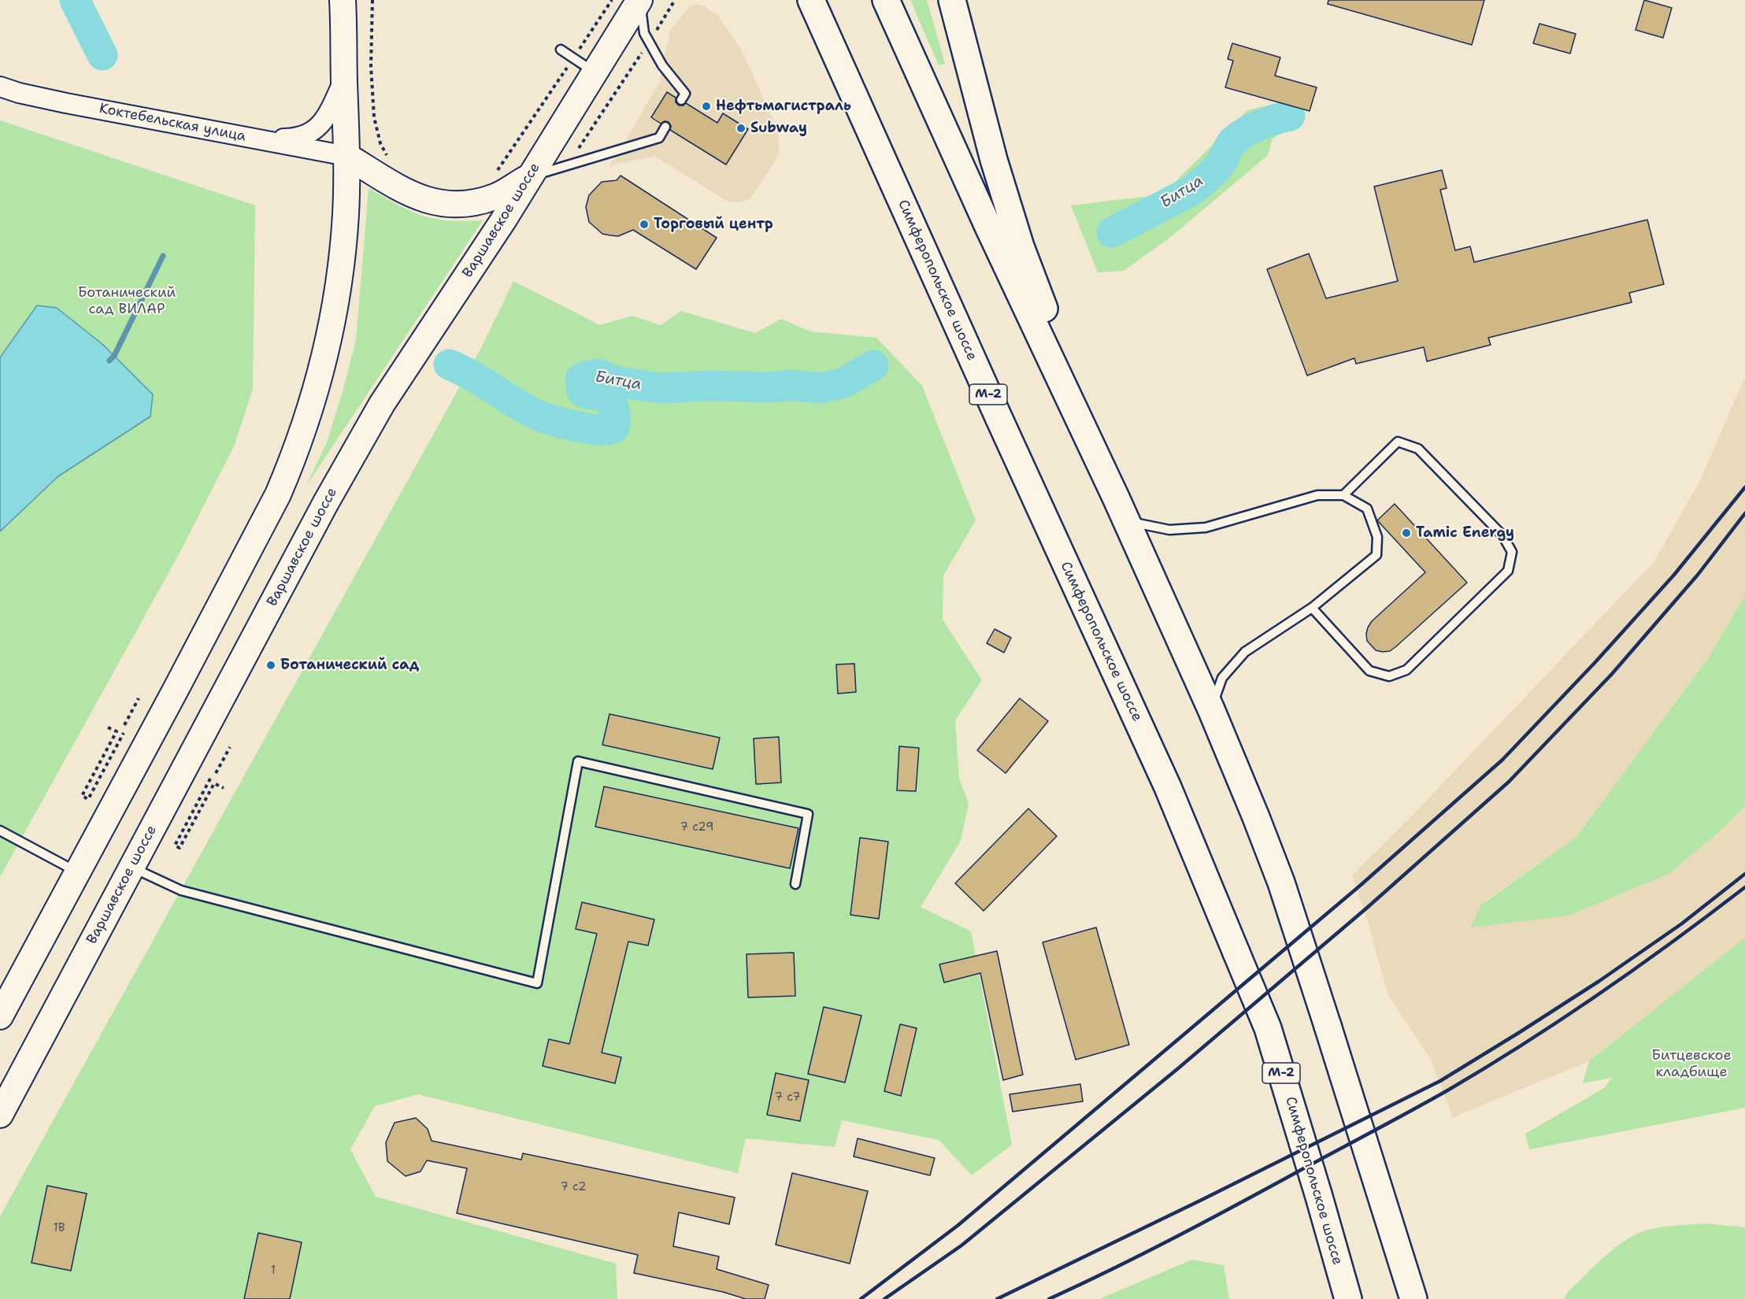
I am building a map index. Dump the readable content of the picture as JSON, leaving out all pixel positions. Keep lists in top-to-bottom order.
{
  "streets": {
    "highway": ["Симферопольское шоссе", "М-2"],
    "main road": ["Варшавское шоссе"],
    "street": ["Коктебельская улица"]
  },
  "water": ["Битца"],
  "parks": ["Ботанический сад ВИЛАР", "Битцевское кладбище"],
  "places": [
    "Нефтьмагистраль",
    "Subway",
    "Торговый центр",
    "Tamic Energy",
    "Ботанический сад"
  ],
  "house_numbers": [
    "7 с29",
    "7 с7",
    "7 с2",
    "1В",
    "1"
  ]
}
